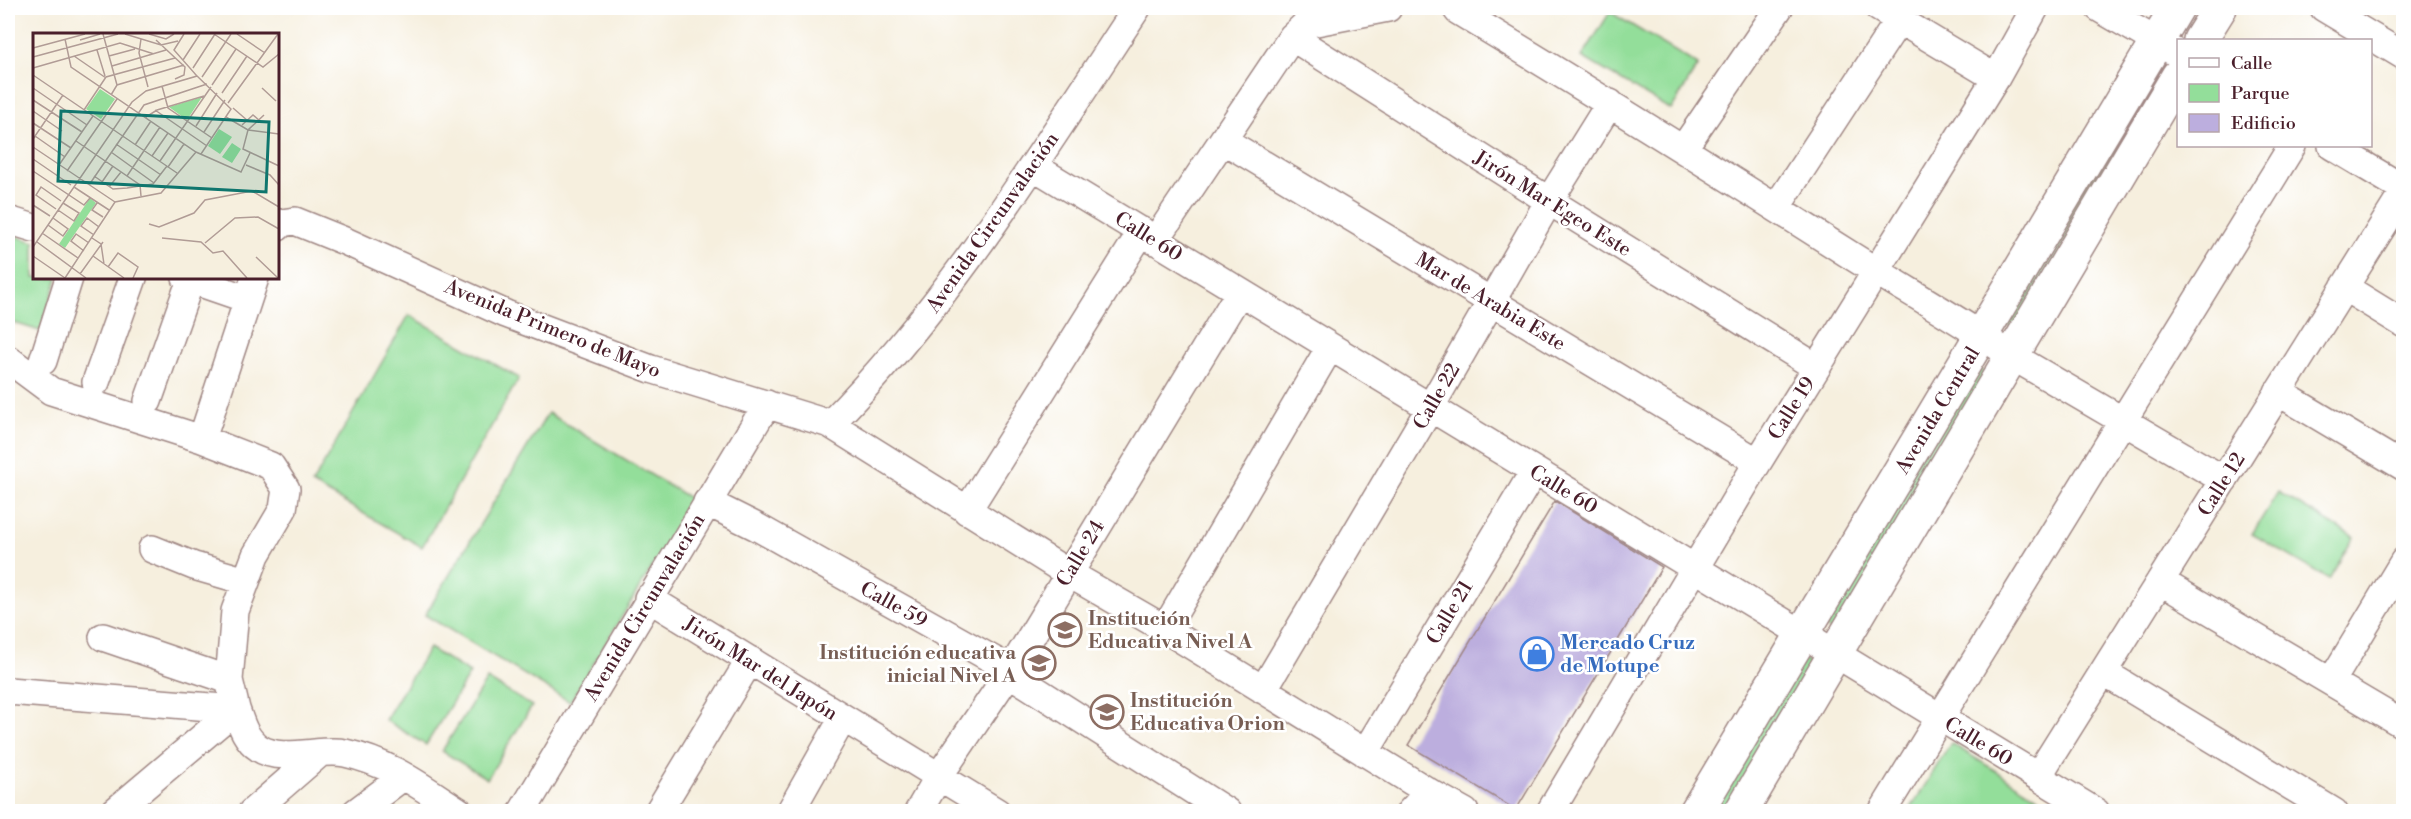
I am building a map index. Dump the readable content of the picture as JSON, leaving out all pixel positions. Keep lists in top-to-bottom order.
{
  "streets": {
    "main road": ["Avenida Central"],
    "street": [
      "Jirón Mar Egeo Este",
      "Avenida Circunvalación",
      "Calle 60",
      "Mar de Arabia Este",
      "Avenida Primero de Mayo",
      "Calle 22",
      "Calle 19",
      "Calle 12",
      "Calle 24",
      "Calle 59",
      "Calle 21",
      "Jirón Mar del Japón"
    ]
  },
  "crossings": [
    ["Jirón Mar Egeo Este", "Calle 22"],
    ["Jirón Mar Egeo Este", "Calle 19"],
    ["Avenida Circunvalación", "Calle 60"],
    ["Avenida Circunvalación", "Avenida Primero de Mayo"],
    ["Avenida Circunvalación", "Calle 59"],
    ["Avenida Circunvalación", "Jirón Mar del Japón"],
    ["Calle 60", "Calle 22"],
    ["Calle 60", "Calle 19"],
    ["Calle 60", "Avenida Central"],
    ["Calle 60", "Calle 12"],
    ["Calle 60", "Calle 24"],
    ["Calle 60", "Calle 21"],
    ["Mar de Arabia Este", "Calle 22"],
    ["Mar de Arabia Este", "Calle 19"],
    ["Calle 24", "Calle 59"],
    ["Calle 24", "Jirón Mar del Japón"]
  ],
  "places": {
    "school or university": ["Institución Educativa Nivel A", "Institución educativa inicial Nivel A", "Institución Educativa Orion"],
    "shop": ["Mercado Cruz de Motupe"]
  },
  "legend": ["Calle", "Parque", "Edificio"]
}
